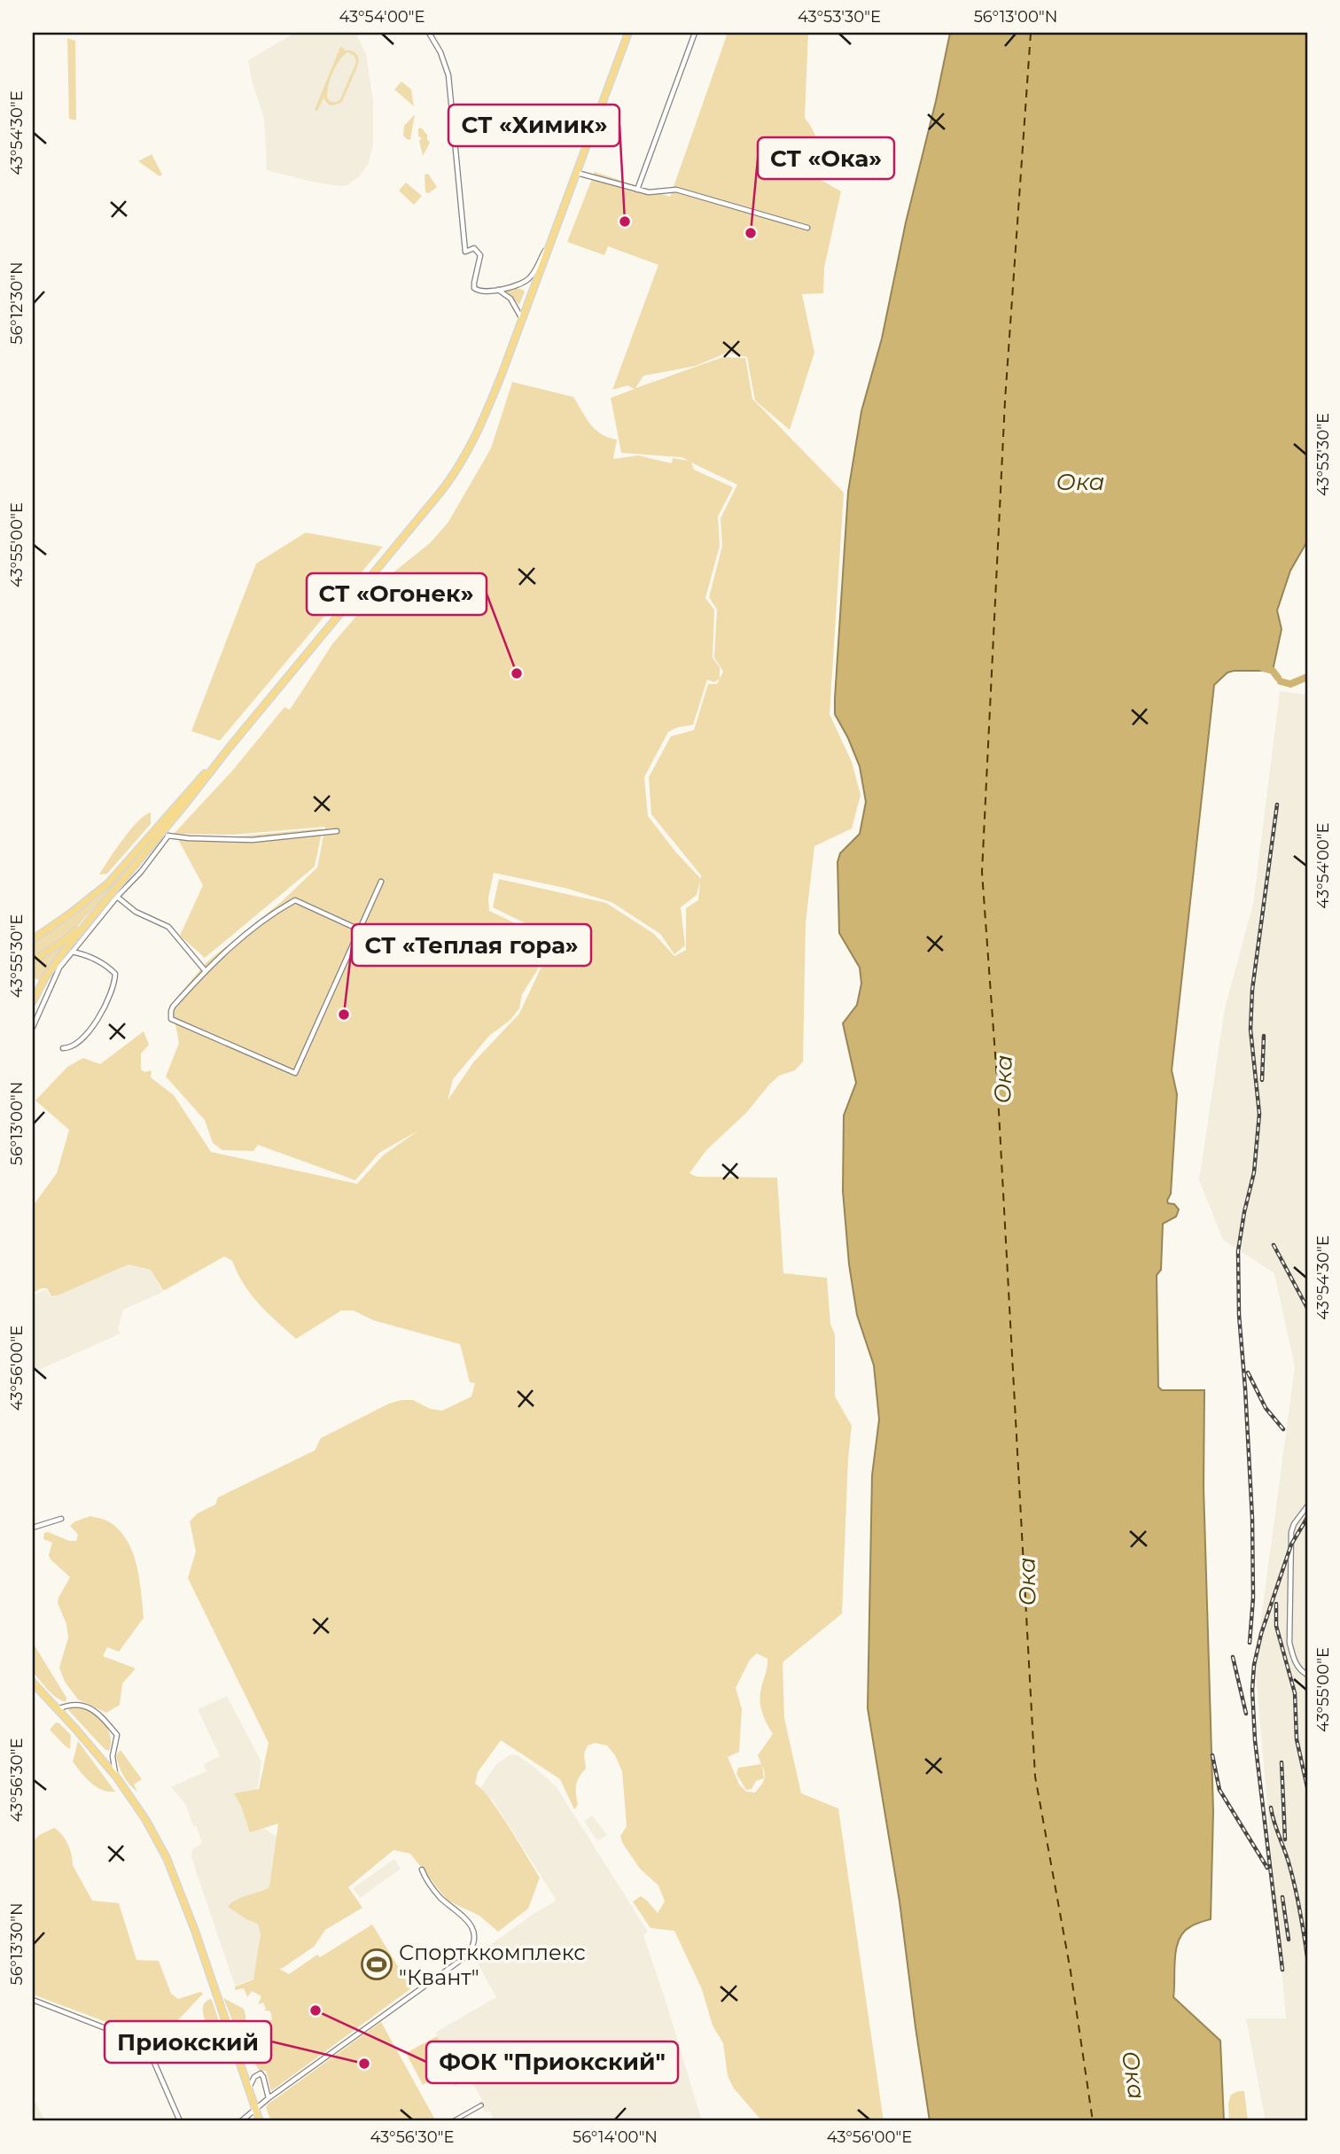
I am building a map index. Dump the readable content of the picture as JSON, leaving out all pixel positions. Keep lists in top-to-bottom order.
{
  "water": ["Ока"],
  "places": {
    "other": [
      "СТ «Химик»",
      "СТ «Ока»",
      "СТ «Огонек»",
      "СТ «Теплая гора»",
      "ФОК \"Приокский\"",
      "Приокский"
    ],
    "sports": ["Спортккомплекс \"Квант\""]
  },
  "coordinates": [
    "43°54'00\"E",
    "43°53'30\"E",
    "56°13'00\"N",
    "43°54'30\"E",
    "56°12'30\"N",
    "43°55'00\"E",
    "43°55'30\"E",
    "43°56'00\"E",
    "43°56'30\"E",
    "56°13'30\"N",
    "56°14'00\"N"
  ]
}
